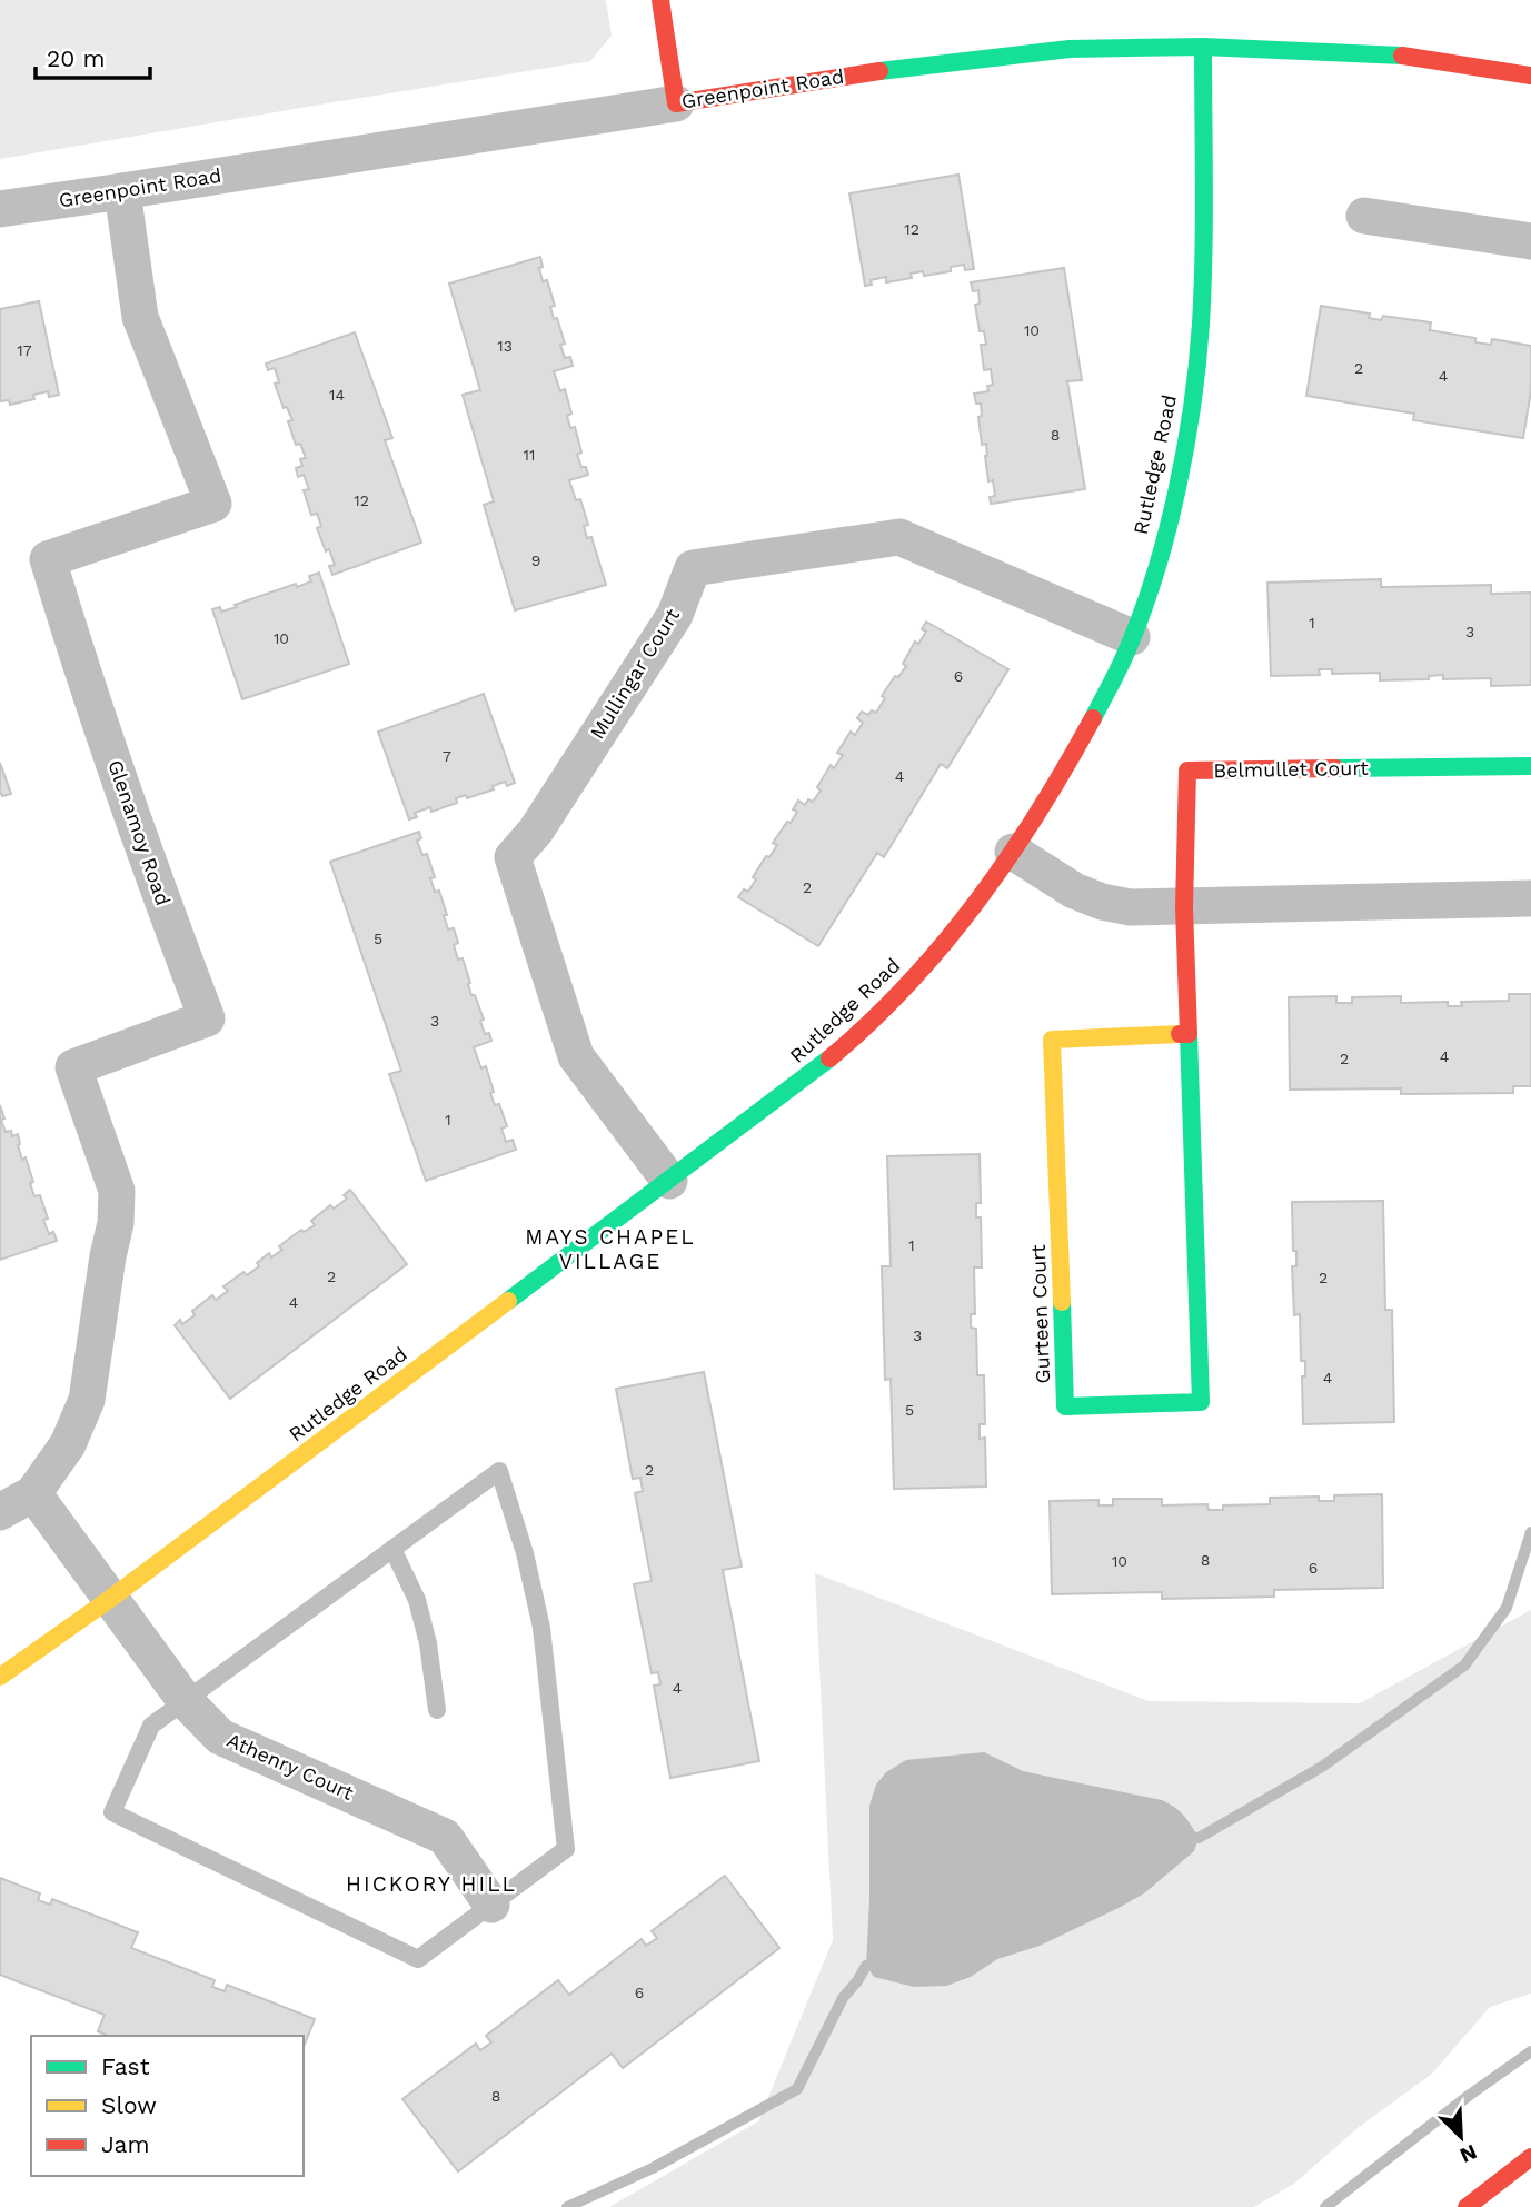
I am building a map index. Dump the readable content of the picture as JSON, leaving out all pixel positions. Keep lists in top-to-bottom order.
{
  "streets": {
    "street": [
      "Greenpoint Road",
      "Rutledge Road",
      "Mullingar Court",
      "Belmullet Court",
      "Glenamoy Road",
      "Gurteen Court",
      "Athenry Court"
    ]
  },
  "crossings": [
    ["Greenpoint Road", "Rutledge Road"],
    ["Greenpoint Road", "Glenamoy Road"],
    ["Rutledge Road", "Mullingar Court"],
    ["Rutledge Road", "Athenry Court"],
    ["Belmullet Court", "Gurteen Court"],
    ["Glenamoy Road", "Athenry Court"]
  ],
  "districts": ["MAYS CHAPEL VILLAGE", "HICKORY HILL"],
  "house_numbers": [
    "12",
    "10",
    "13",
    "17",
    "2",
    "4",
    "14",
    "8",
    "11",
    "12",
    "9",
    "1",
    "3",
    "10",
    "6",
    "7",
    "4",
    "2",
    "5",
    "3",
    "4",
    "2",
    "1",
    "1",
    "2",
    "2",
    "4",
    "3",
    "4",
    "5",
    "2",
    "8",
    "10",
    "6",
    "4",
    "6",
    "8"
  ],
  "legend": ["Fast", "Slow", "Jam"],
  "scale_bar": "20 m",
  "north": "bottom right"
}
